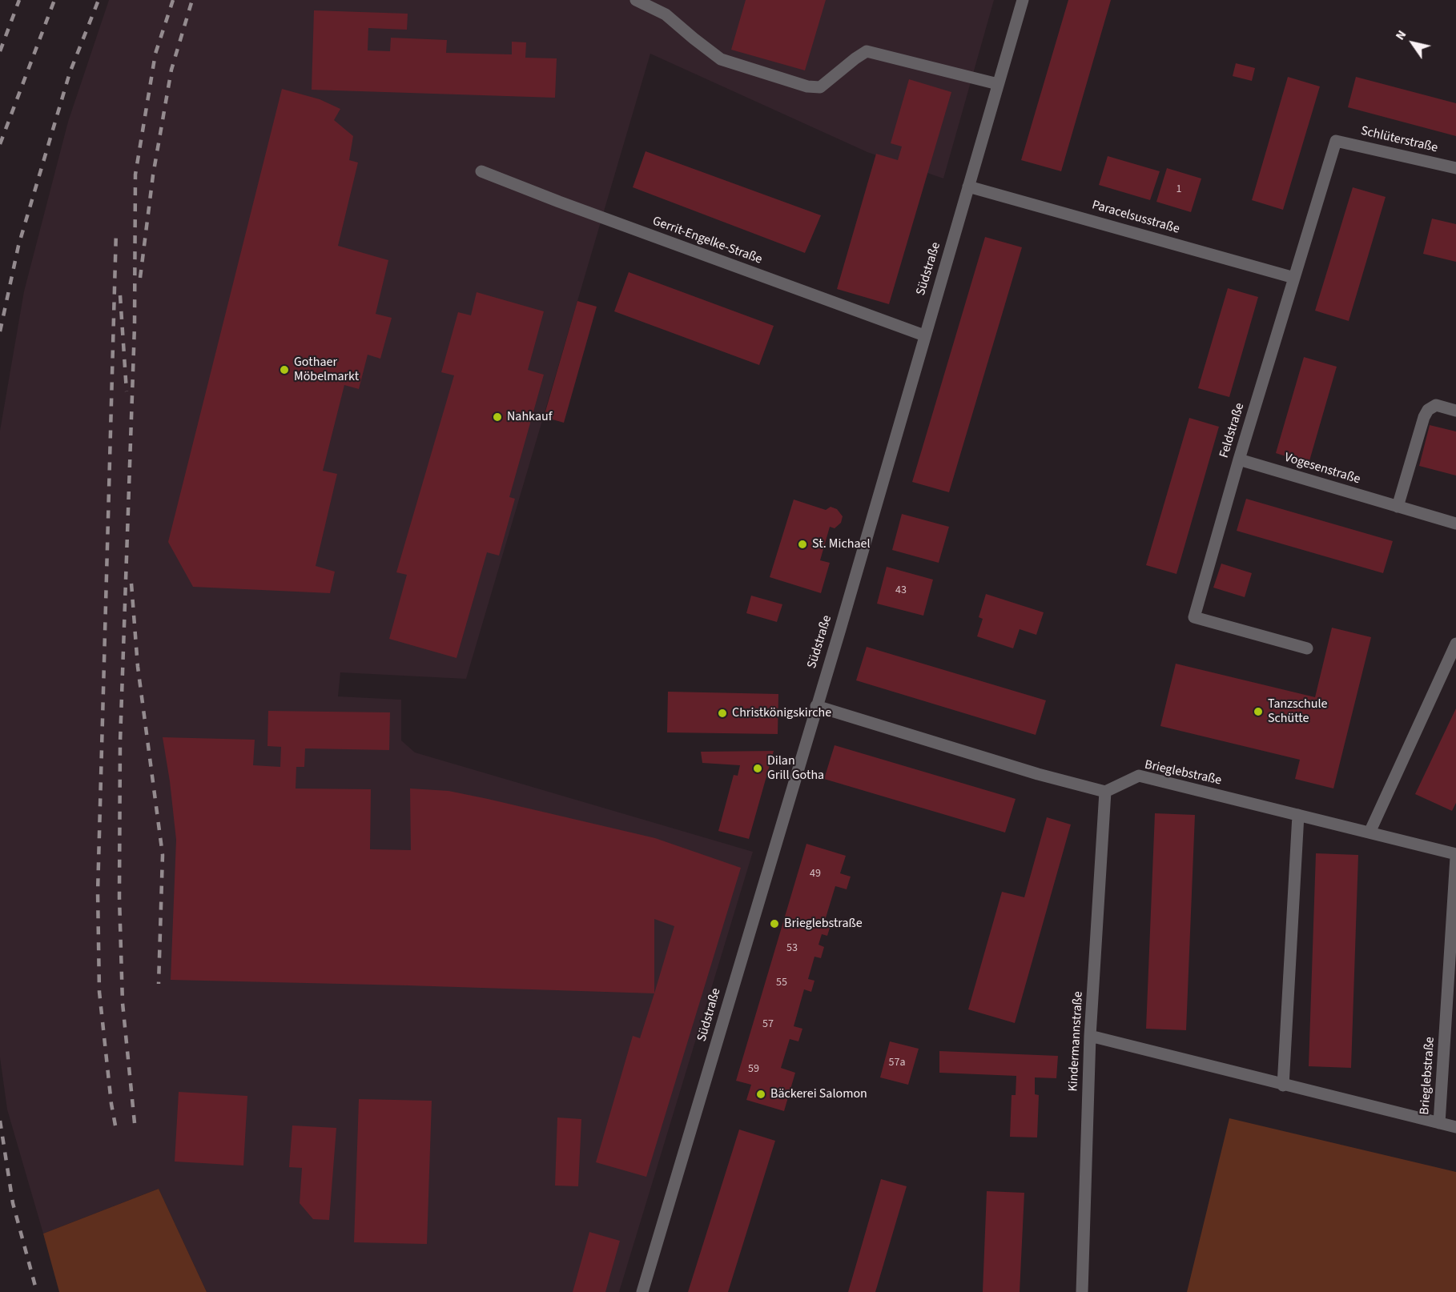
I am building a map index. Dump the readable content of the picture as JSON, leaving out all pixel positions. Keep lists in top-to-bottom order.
{
  "streets": {
    "street": [
      "Schlüterstraße",
      "Paracelsusstraße",
      "Gerrit-Engelke-Straße",
      "Südstraße",
      "Feldstraße",
      "Vogesenstraße",
      "Brieglebstraße",
      "Kindermannstraße"
    ]
  },
  "crossings": [
    ["Schlüterstraße", "Feldstraße"],
    ["Paracelsusstraße", "Südstraße"],
    ["Paracelsusstraße", "Feldstraße"],
    ["Gerrit-Engelke-Straße", "Südstraße"],
    ["Feldstraße", "Vogesenstraße"],
    ["Brieglebstraße", "Kindermannstraße"]
  ],
  "places": [
    "Gothaer Möbelmarkt",
    "Nahkauf",
    "St. Michael",
    "Tanzschule Schütte",
    "Christkönigskirche",
    "Dilan Grill Gotha",
    "Brieglebstraße",
    "Bäckerei Salomon"
  ],
  "house_numbers": [
    "1",
    "43",
    "49",
    "53",
    "55",
    "57",
    "57a",
    "59"
  ],
  "north": "top left"
}
